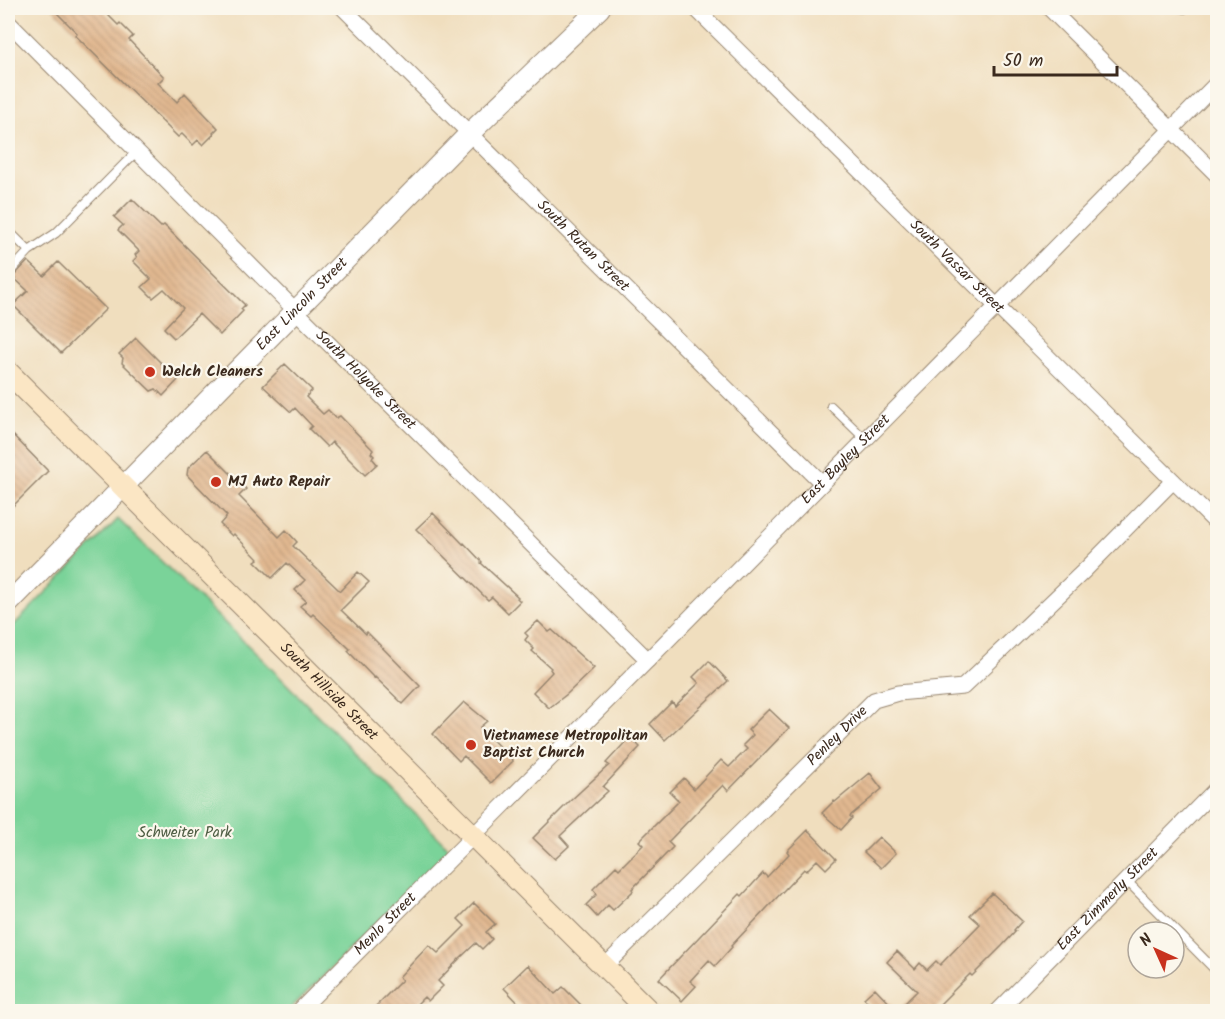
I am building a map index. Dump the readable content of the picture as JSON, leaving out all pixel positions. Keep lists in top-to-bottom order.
{
  "streets": {
    "main road": ["South Hillside Street"],
    "street": [
      "South Rutan Street",
      "South Vassar Street",
      "East Lincoln Street",
      "South Holyoke Street",
      "East Bayley Street",
      "Penley Drive",
      "East Zimmerly Street",
      "Menlo Street"
    ]
  },
  "crossings": [
    ["South Rutan Street", "East Lincoln Street"],
    ["South Rutan Street", "East Bayley Street"],
    ["South Vassar Street", "East Bayley Street"],
    ["South Vassar Street", "Penley Drive"],
    ["East Lincoln Street", "South Holyoke Street"],
    ["East Lincoln Street", "South Hillside Street"],
    ["South Holyoke Street", "East Bayley Street"],
    ["East Bayley Street", "South Hillside Street"],
    ["East Bayley Street", "Menlo Street"],
    ["South Hillside Street", "Penley Drive"],
    ["South Hillside Street", "Menlo Street"]
  ],
  "parks": ["Schweiter Park"],
  "places": ["Welch Cleaners", "MJ Auto Repair", "Vietnamese Metropolitan Baptist Church"],
  "scale_bar": "50 m",
  "north": "top left"
}
